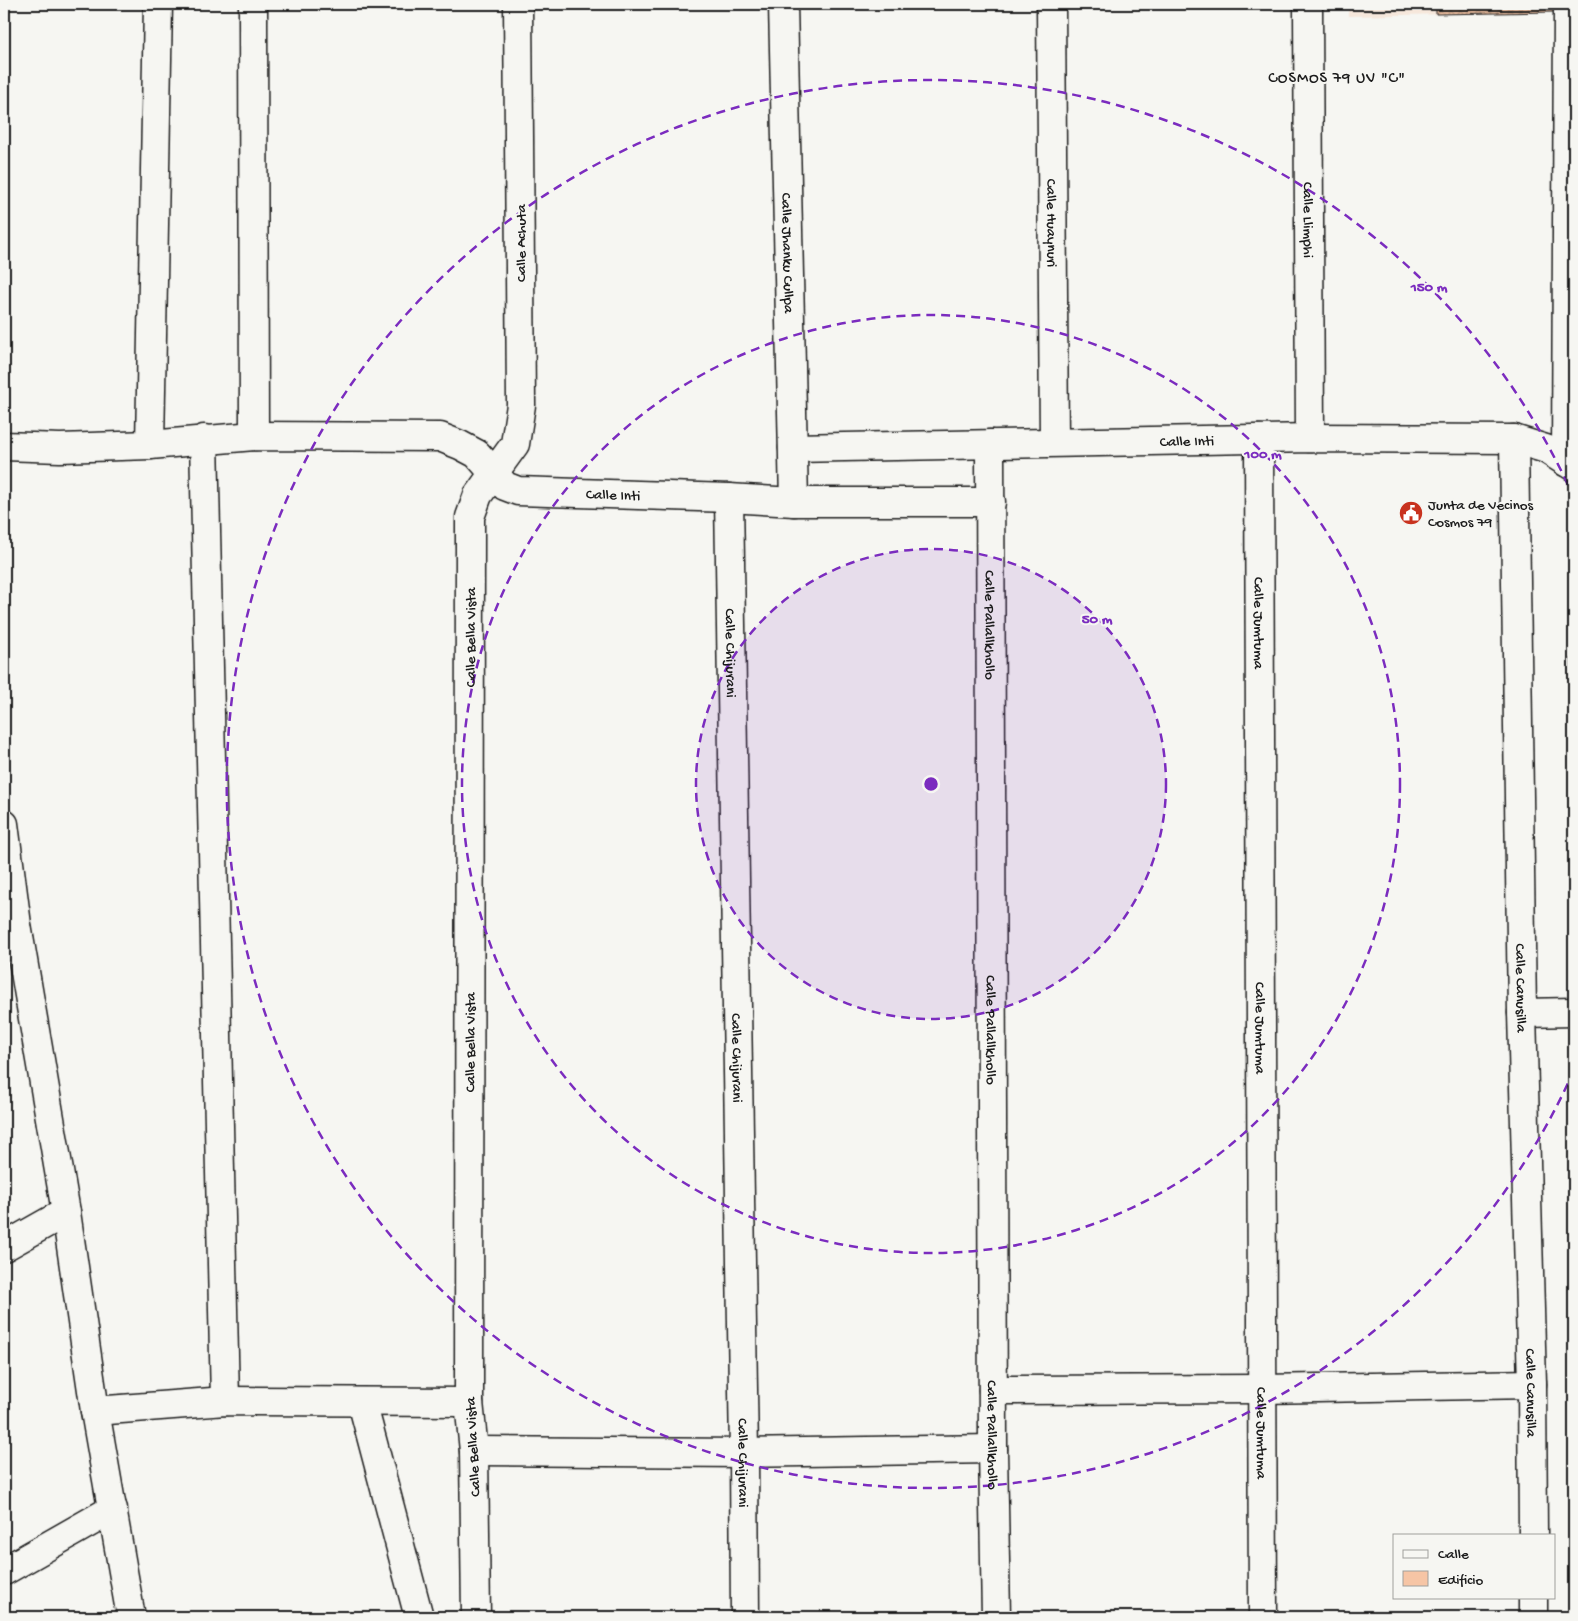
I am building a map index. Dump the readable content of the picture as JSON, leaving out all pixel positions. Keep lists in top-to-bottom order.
{
  "streets": {
    "street": [
      "Calle Llimphi",
      "Calle Huaynuri",
      "Calle Achuta",
      "Calle Jhanku Cullpa",
      "Calle Inti",
      "Calle Jumtuma",
      "Calle Pallallkhollo",
      "Calle Bella Vista",
      "Calle Chijurani",
      "Calle Canusilla"
    ]
  },
  "crossings": [
    ["Calle Llimphi", "Calle Inti"],
    ["Calle Huaynuri", "Calle Inti"],
    ["Calle Achuta", "Calle Inti"],
    ["Calle Achuta", "Calle Bella Vista"],
    ["Calle Jhanku Cullpa", "Calle Inti"],
    ["Calle Inti", "Calle Jumtuma"],
    ["Calle Inti", "Calle Pallallkhollo"],
    ["Calle Inti", "Calle Bella Vista"],
    ["Calle Inti", "Calle Chijurani"],
    ["Calle Inti", "Calle Canusilla"]
  ],
  "districts": ["COSMOS 79 UV \"C\""],
  "places": {
    "public building": ["Junta de Vecinos Cosmos 79"]
  },
  "legend": ["Calle", "Edificio"],
  "rings": ["150 m", "100 m", "50 m"]
}
